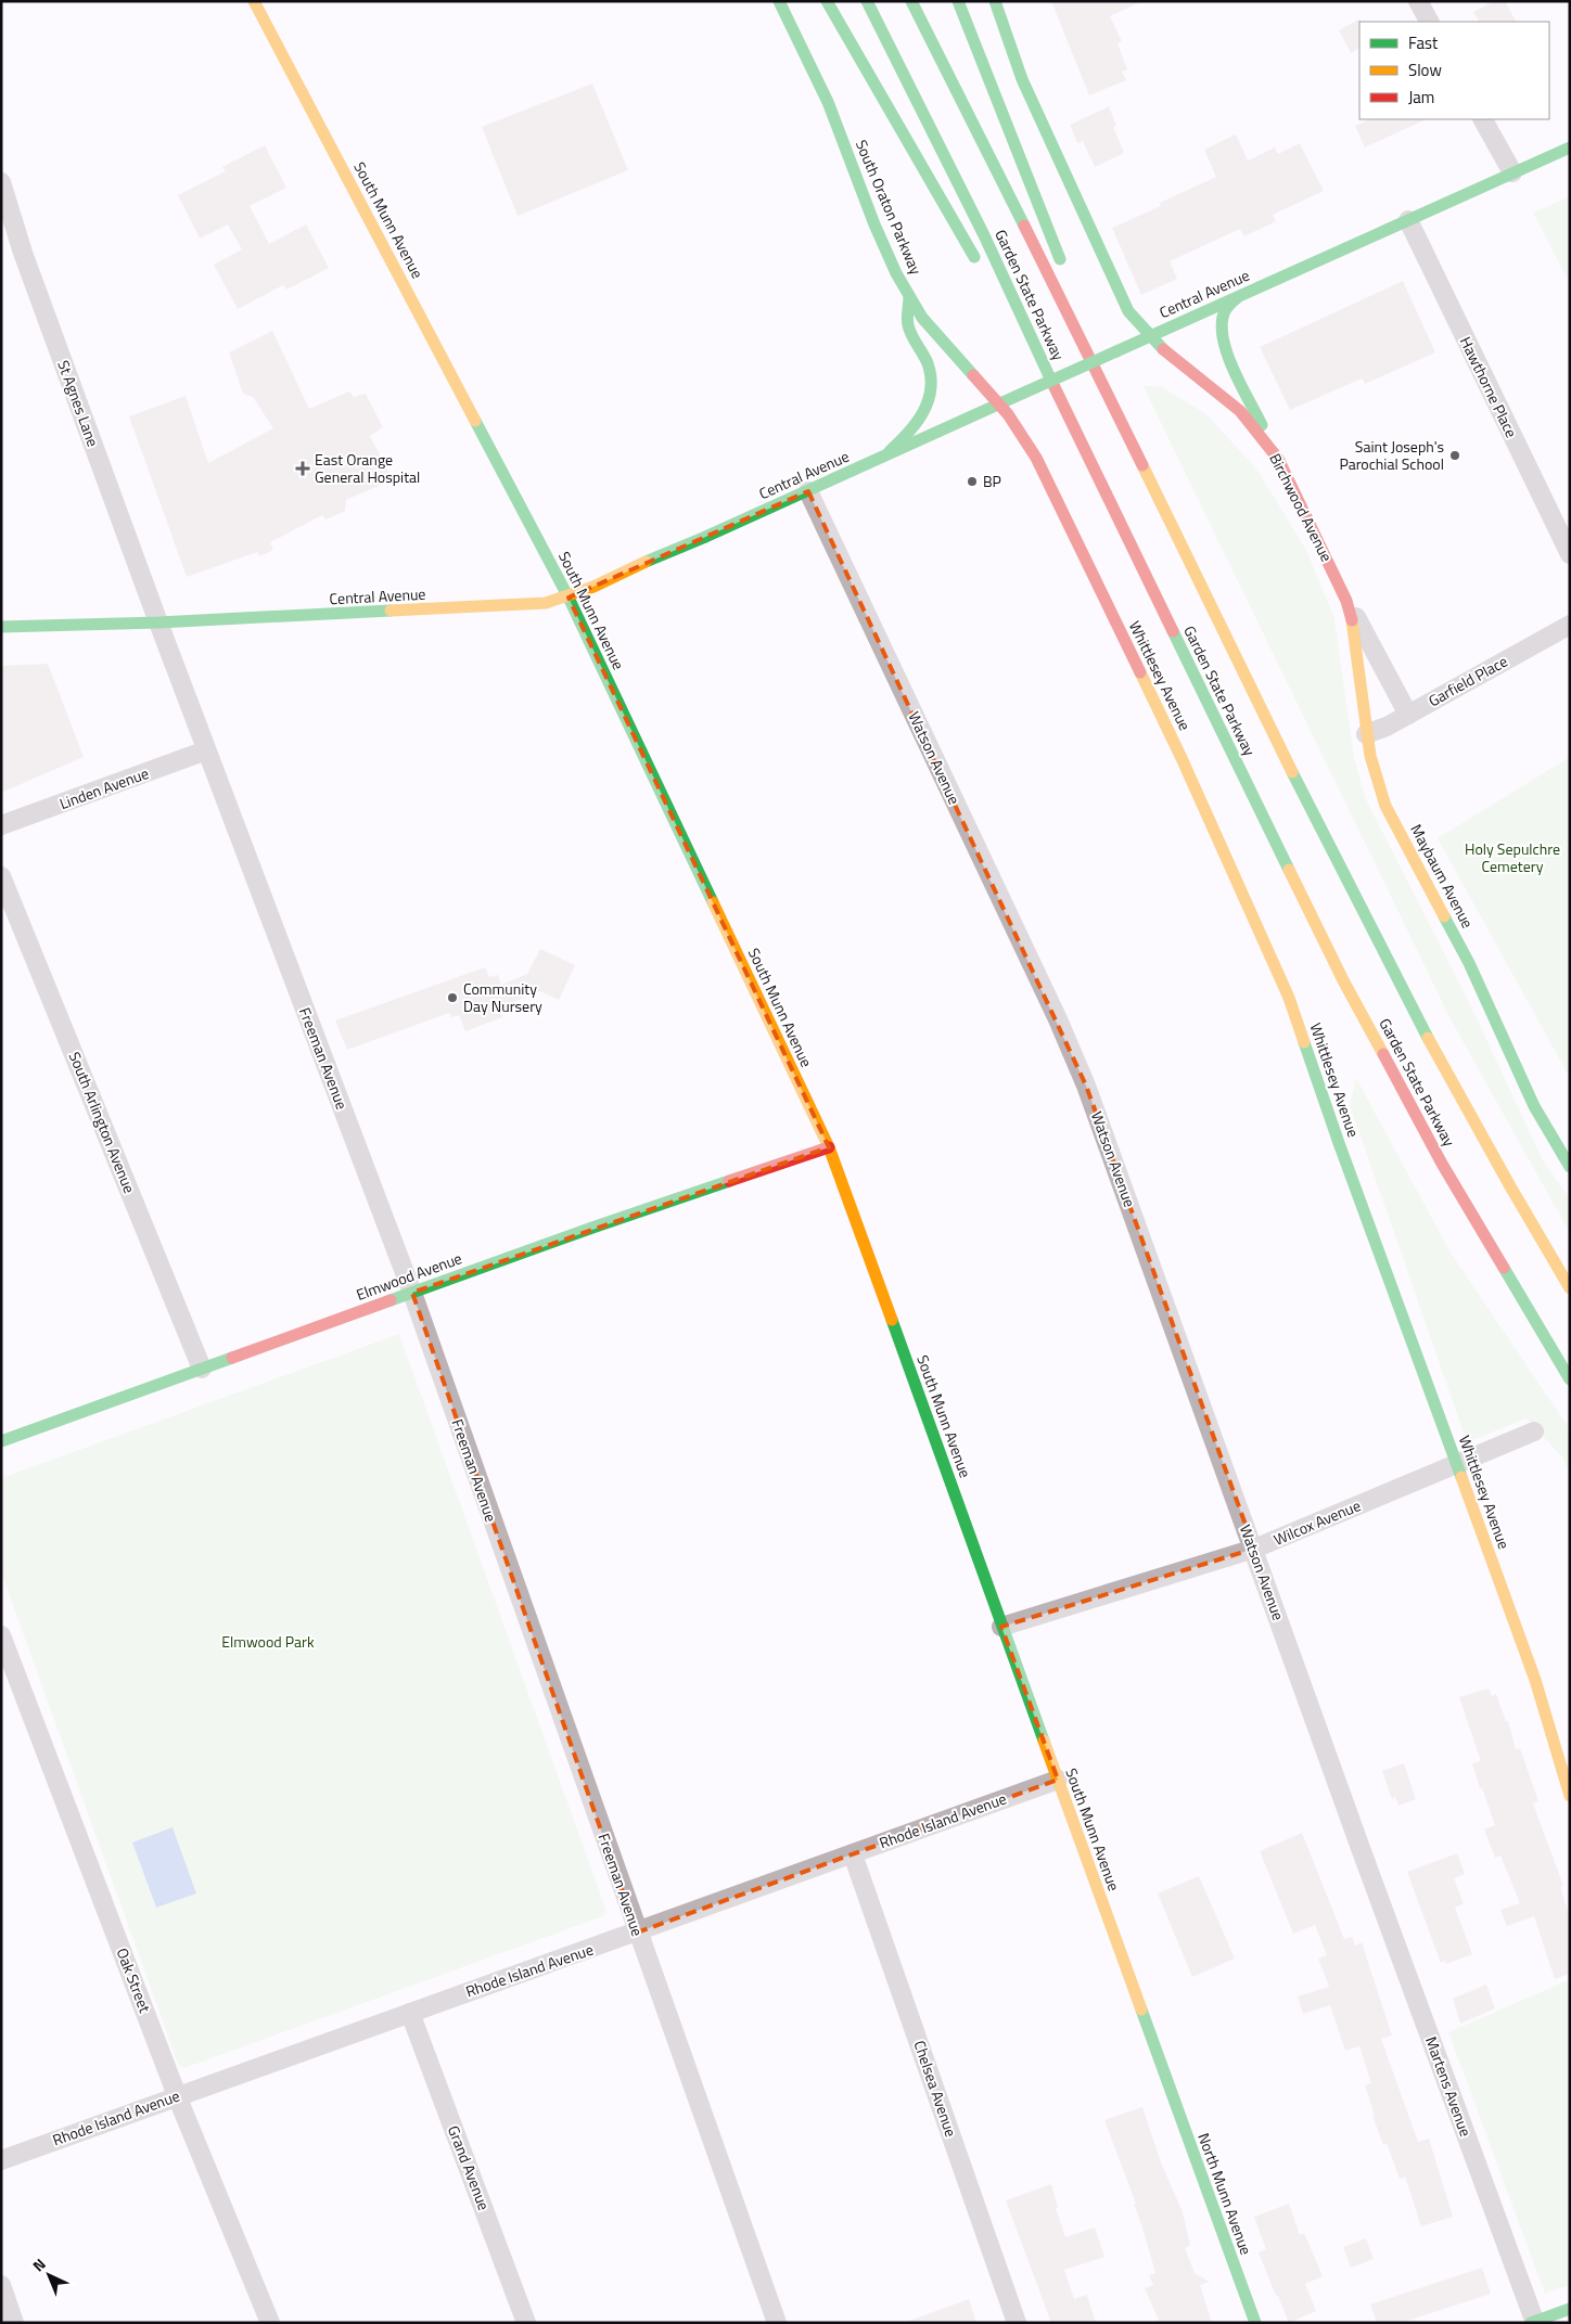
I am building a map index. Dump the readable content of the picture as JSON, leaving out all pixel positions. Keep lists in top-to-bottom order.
{
  "streets": {
    "main road": [
      "South Oraton Parkway",
      "South Munn Avenue",
      "Central Avenue",
      "Garden State Parkway",
      "Birchwood Avenue",
      "Whittlesey Avenue",
      "Maybaum Avenue",
      "Elmwood Avenue",
      "North Munn Avenue"
    ],
    "street": [
      "Hawthorne Place",
      "St Agnes Lane",
      "Garfield Place",
      "Watson Avenue",
      "Linden Avenue",
      "Freeman Avenue",
      "South Arlington Avenue",
      "Wilcox Avenue",
      "Rhode Island Avenue",
      "Oak Street",
      "Martens Avenue",
      "Chelsea Avenue",
      "Grand Avenue"
    ]
  },
  "crossings": [
    ["South Oraton Parkway", "Central Avenue"],
    ["South Oraton Parkway", "Whittlesey Avenue"],
    ["South Munn Avenue", "Central Avenue"],
    ["South Munn Avenue", "Elmwood Avenue"],
    ["South Munn Avenue", "Wilcox Avenue"],
    ["South Munn Avenue", "Rhode Island Avenue"],
    ["South Munn Avenue", "North Munn Avenue"],
    ["Central Avenue", "Hawthorne Place"],
    ["Central Avenue", "St Agnes Lane"],
    ["Central Avenue", "Birchwood Avenue"],
    ["Central Avenue", "Whittlesey Avenue"],
    ["Central Avenue", "Watson Avenue"],
    ["Central Avenue", "Freeman Avenue"],
    ["St Agnes Lane", "Freeman Avenue"],
    ["Birchwood Avenue", "Garfield Place"],
    ["Birchwood Avenue", "Maybaum Avenue"],
    ["Whittlesey Avenue", "Wilcox Avenue"],
    ["Garfield Place", "Maybaum Avenue"],
    ["Watson Avenue", "Wilcox Avenue"],
    ["Watson Avenue", "Martens Avenue"],
    ["Linden Avenue", "Freeman Avenue"],
    ["Freeman Avenue", "Elmwood Avenue"],
    ["Freeman Avenue", "Rhode Island Avenue"],
    ["South Arlington Avenue", "Elmwood Avenue"],
    ["Rhode Island Avenue", "Oak Street"],
    ["Rhode Island Avenue", "Chelsea Avenue"],
    ["Rhode Island Avenue", "Grand Avenue"]
  ],
  "parks": ["Holy Sepulchre Cemetery", "Elmwood Park"],
  "places": {
    "other": ["Saint Joseph's Parochial School", "BP", "Community Day Nursery"],
    "health": ["East Orange General Hospital"]
  },
  "legend": ["Fast", "Slow", "Jam"],
  "north": "top left"
}
